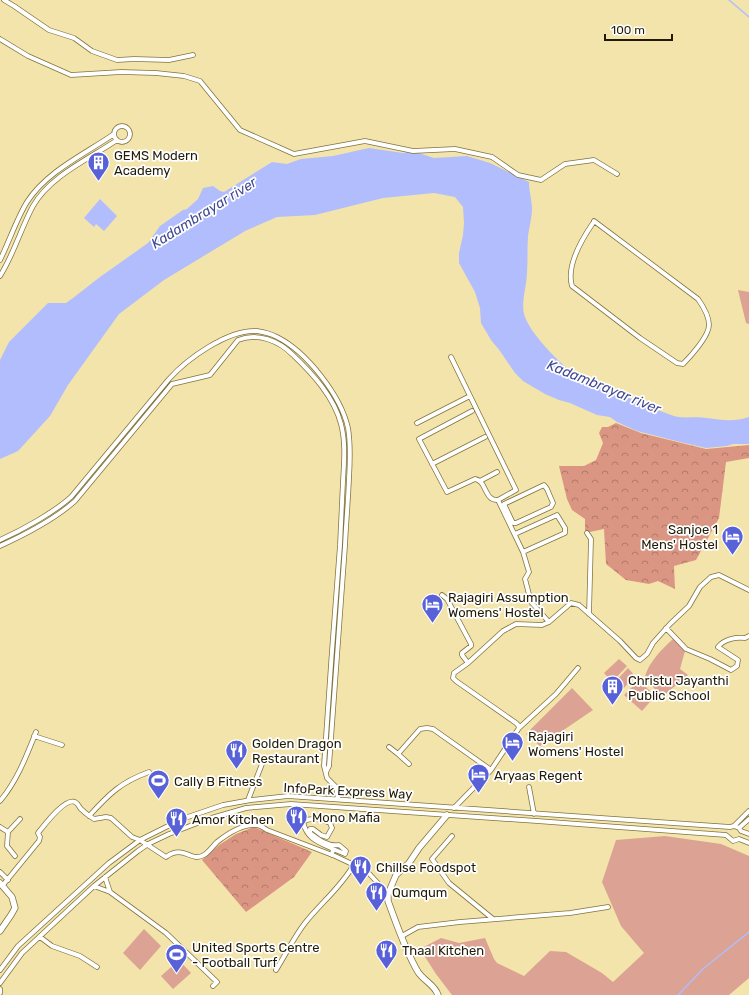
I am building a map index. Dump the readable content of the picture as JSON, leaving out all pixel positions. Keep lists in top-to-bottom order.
{
  "streets": {
    "street": ["InfoPark Express Way"]
  },
  "water": ["Kadambrayar river"],
  "places": {
    "building": ["GEMS Modern Academy", "Christu Jayanthi Public School"],
    "hotel": [
      "Sanjoe 1 Mens' Hostel",
      "Rajagiri Assumption Womens' Hostel",
      "Rajagiri Womens' Hostel",
      "Aryaas Regent"
    ],
    "restaurant": [
      "Golden Dragon Restaurant",
      "Mono Mafia",
      "Amor Kitchen",
      "Chillse Foodspot",
      "Qumqum",
      "Thaal Kitchen"
    ],
    "sports": ["Cally B Fitness", "United Sports Centre - Football Turf"]
  },
  "scale_bar": "100 m"
}
